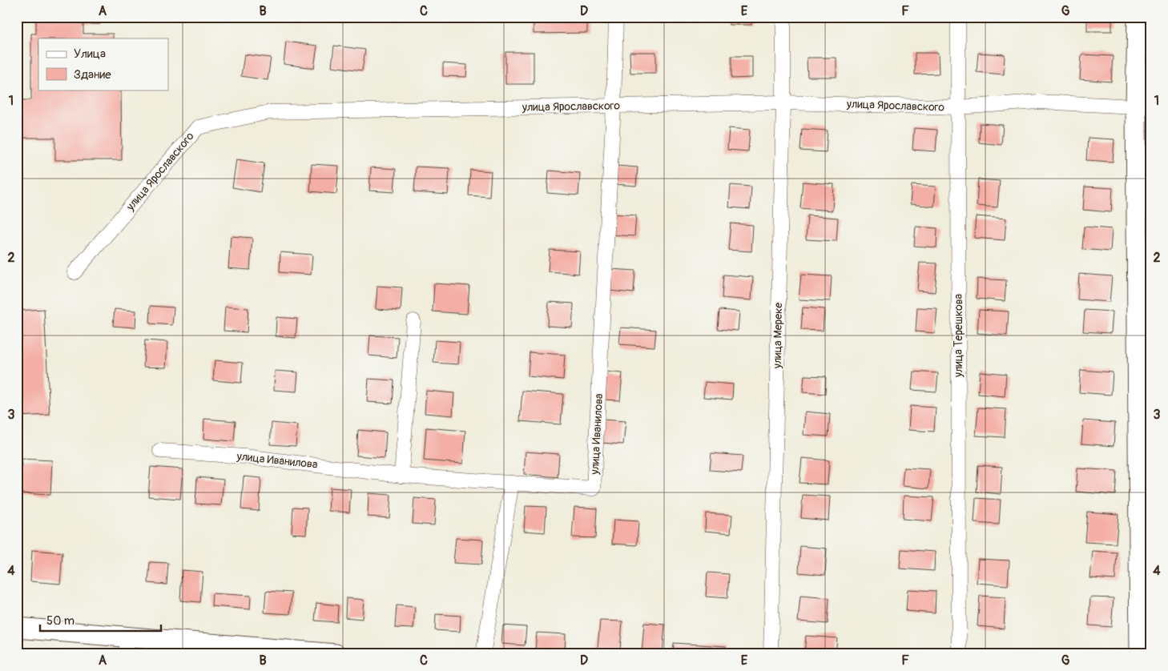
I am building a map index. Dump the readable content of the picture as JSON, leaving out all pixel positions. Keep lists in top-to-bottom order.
{
  "streets": {
    "street": [
      "улица Ярославского",
      "улица Мереке",
      "улица Терешкова",
      "улица Иванилова"
    ]
  },
  "crossings": [
    ["улица Ярославского", "улица Мереке"],
    ["улица Ярославского", "улица Терешкова"],
    ["улица Ярославского", "улица Иванилова"]
  ],
  "legend": ["Улица", "Здание"],
  "scale_bar": "50 m",
  "grid": {
    "columns": [
      "A",
      "B",
      "C",
      "D",
      "E",
      "F",
      "G"
    ],
    "rows": [
      "1",
      "2",
      "3",
      "4"
    ]
  }
}
